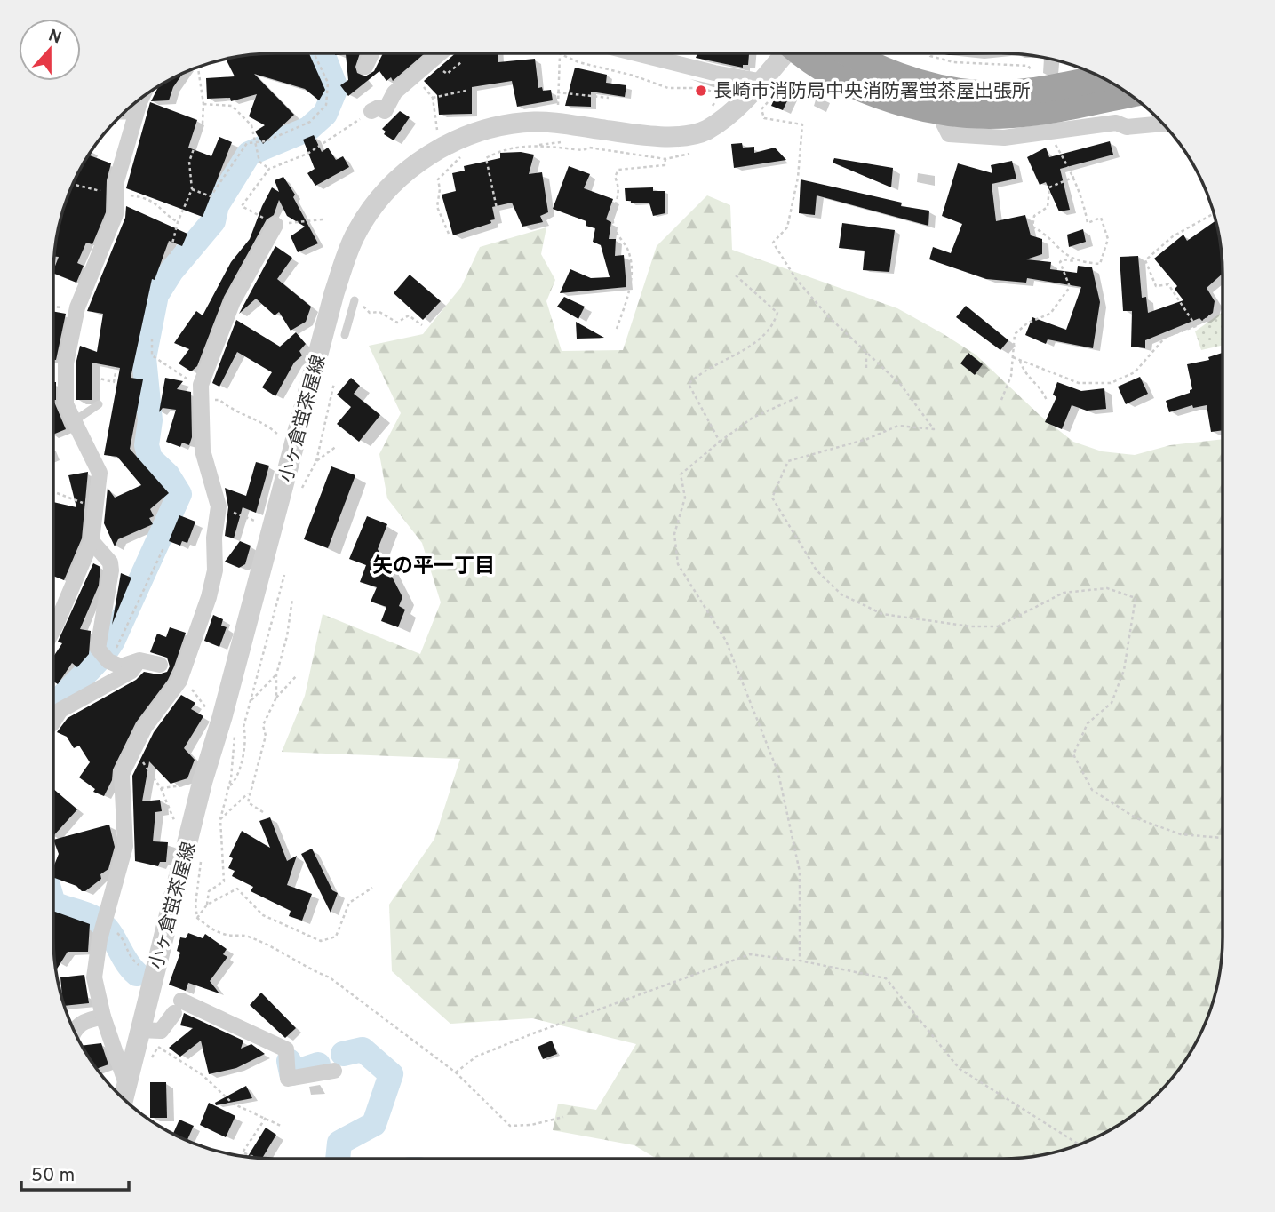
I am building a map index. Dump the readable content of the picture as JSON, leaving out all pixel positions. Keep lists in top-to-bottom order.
{
  "streets": {
    "street": ["小ヶ倉蛍茶屋線"]
  },
  "districts": ["矢の平一丁目"],
  "places": ["長崎市消防局中央消防署蛍茶屋出張所"],
  "scale_bar": "50 m",
  "north": "top"
}
